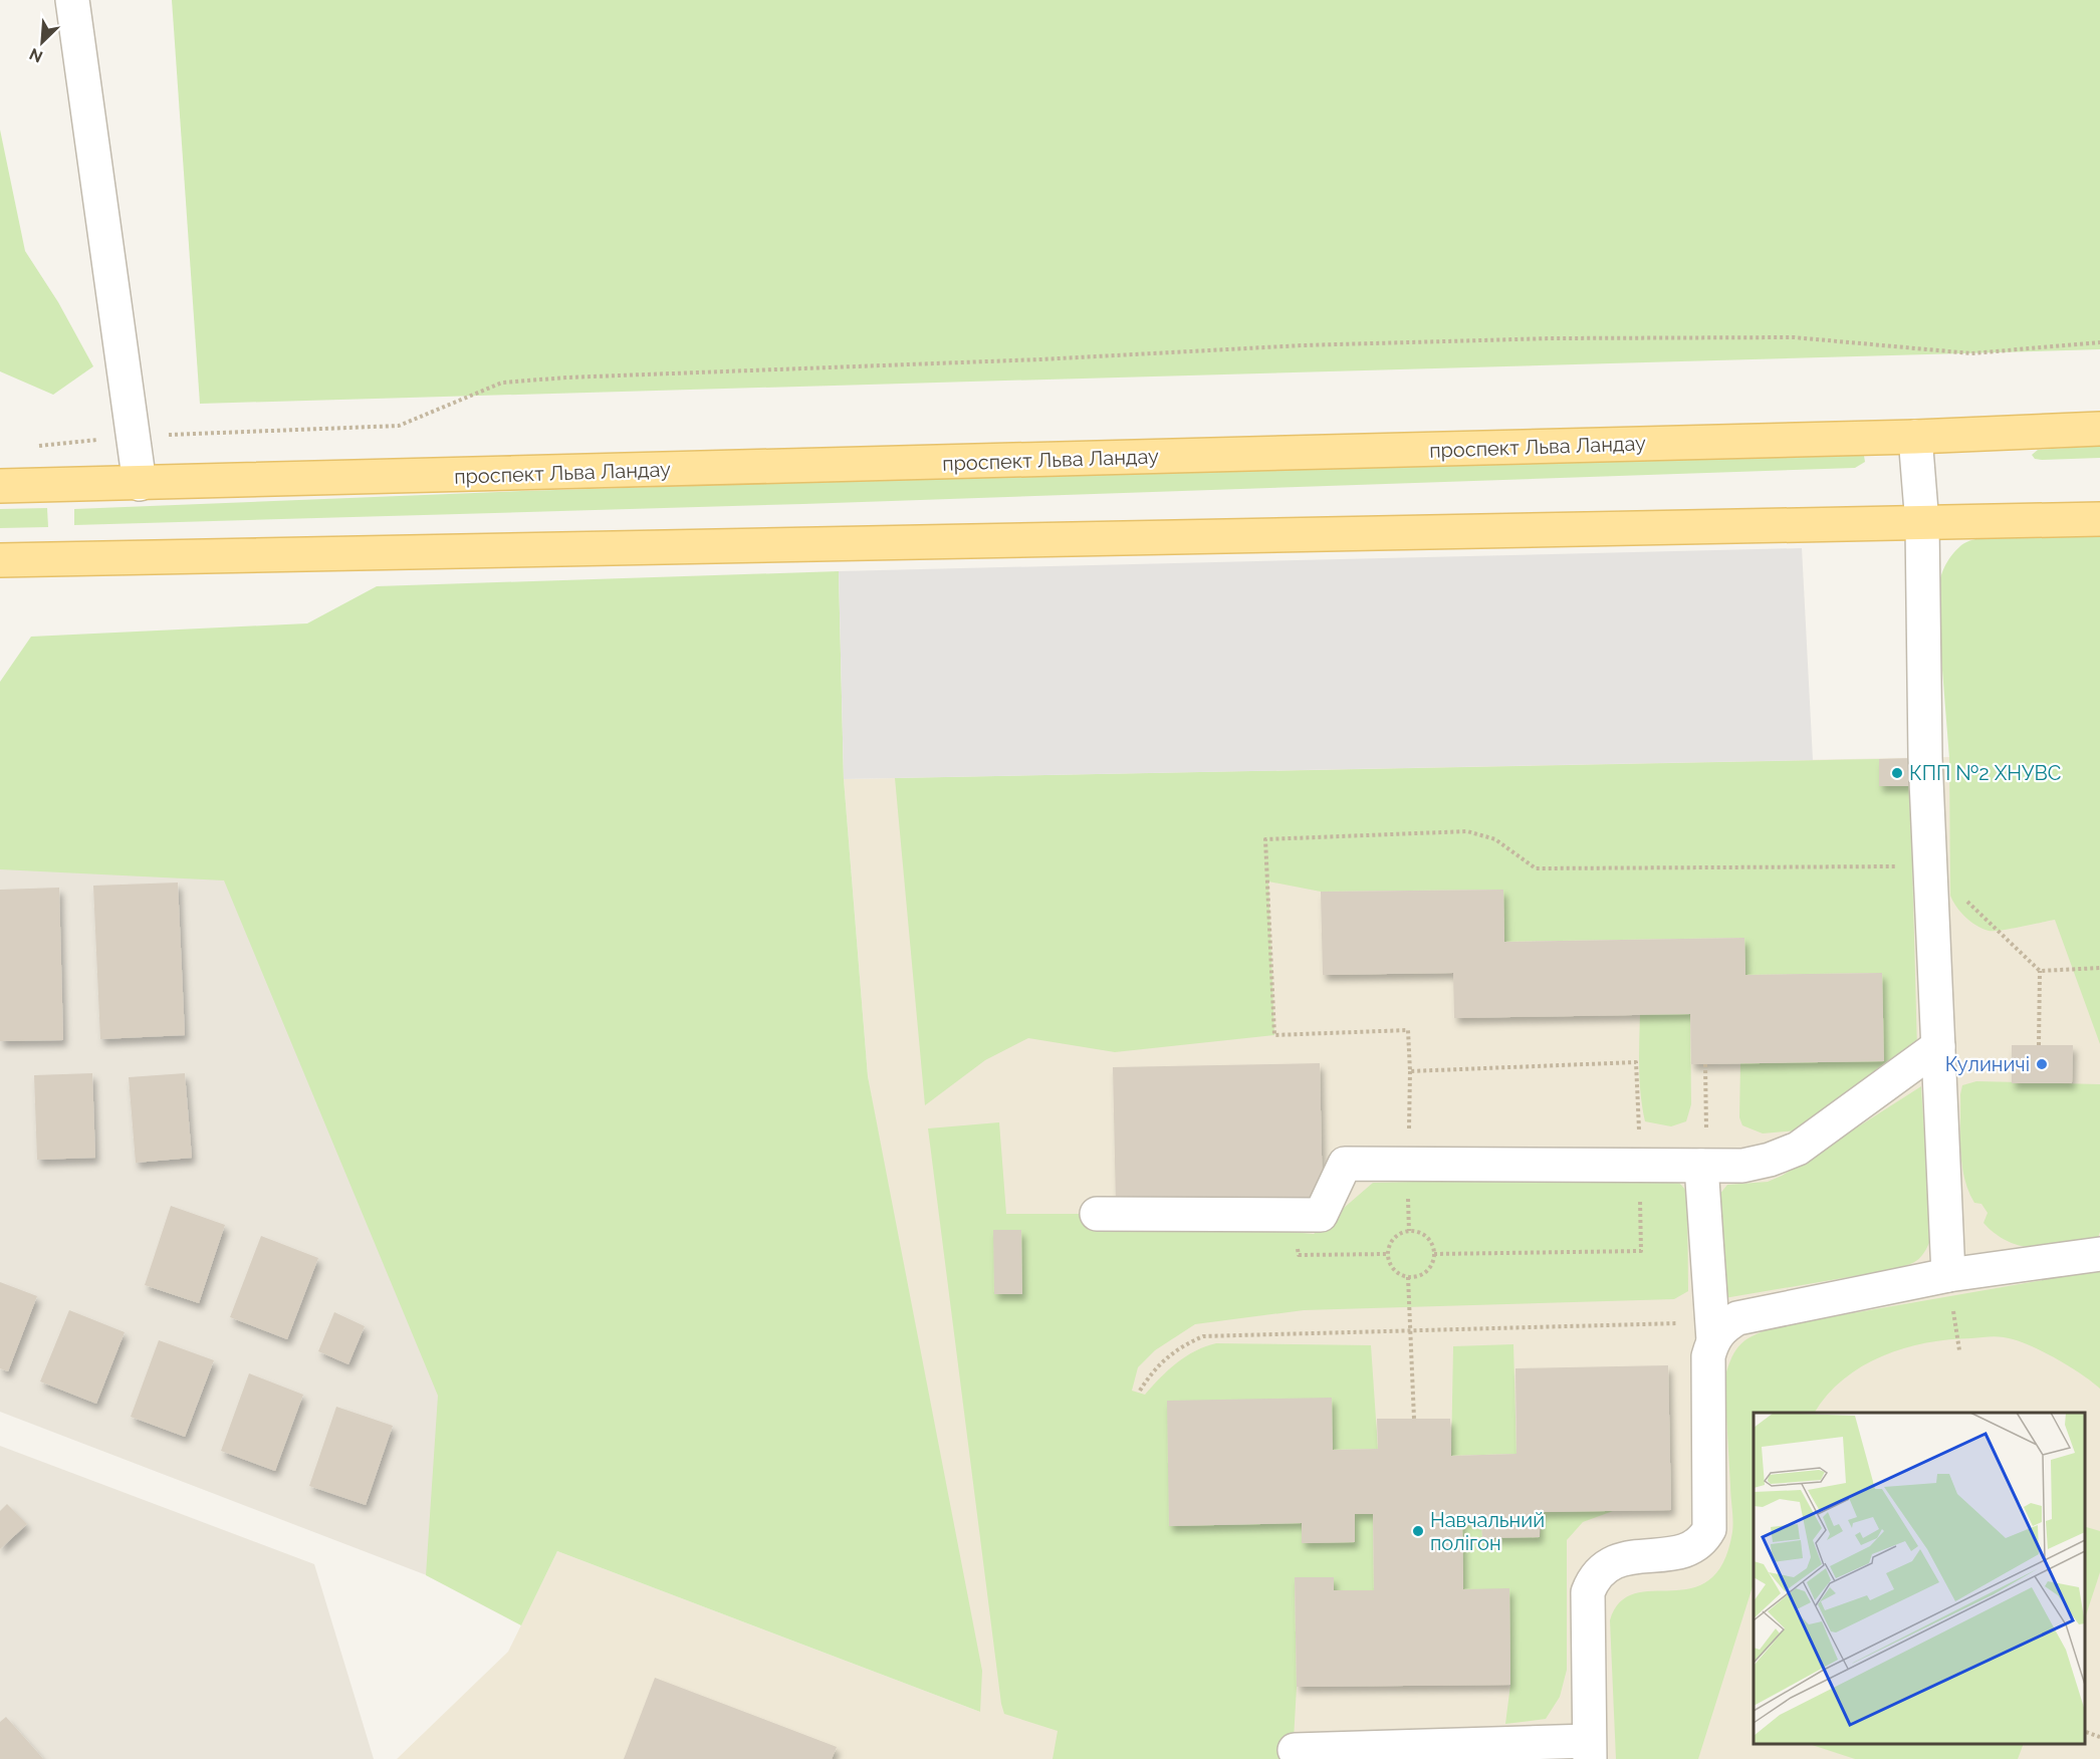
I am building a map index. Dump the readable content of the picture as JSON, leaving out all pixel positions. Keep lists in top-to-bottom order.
{
  "streets": {
    "main road": ["проспект Льва Ландау"]
  },
  "places": ["КПП №2 ХНУВС", "Кулиничі", "Навчальний полігон"],
  "north": "bottom left"
}
